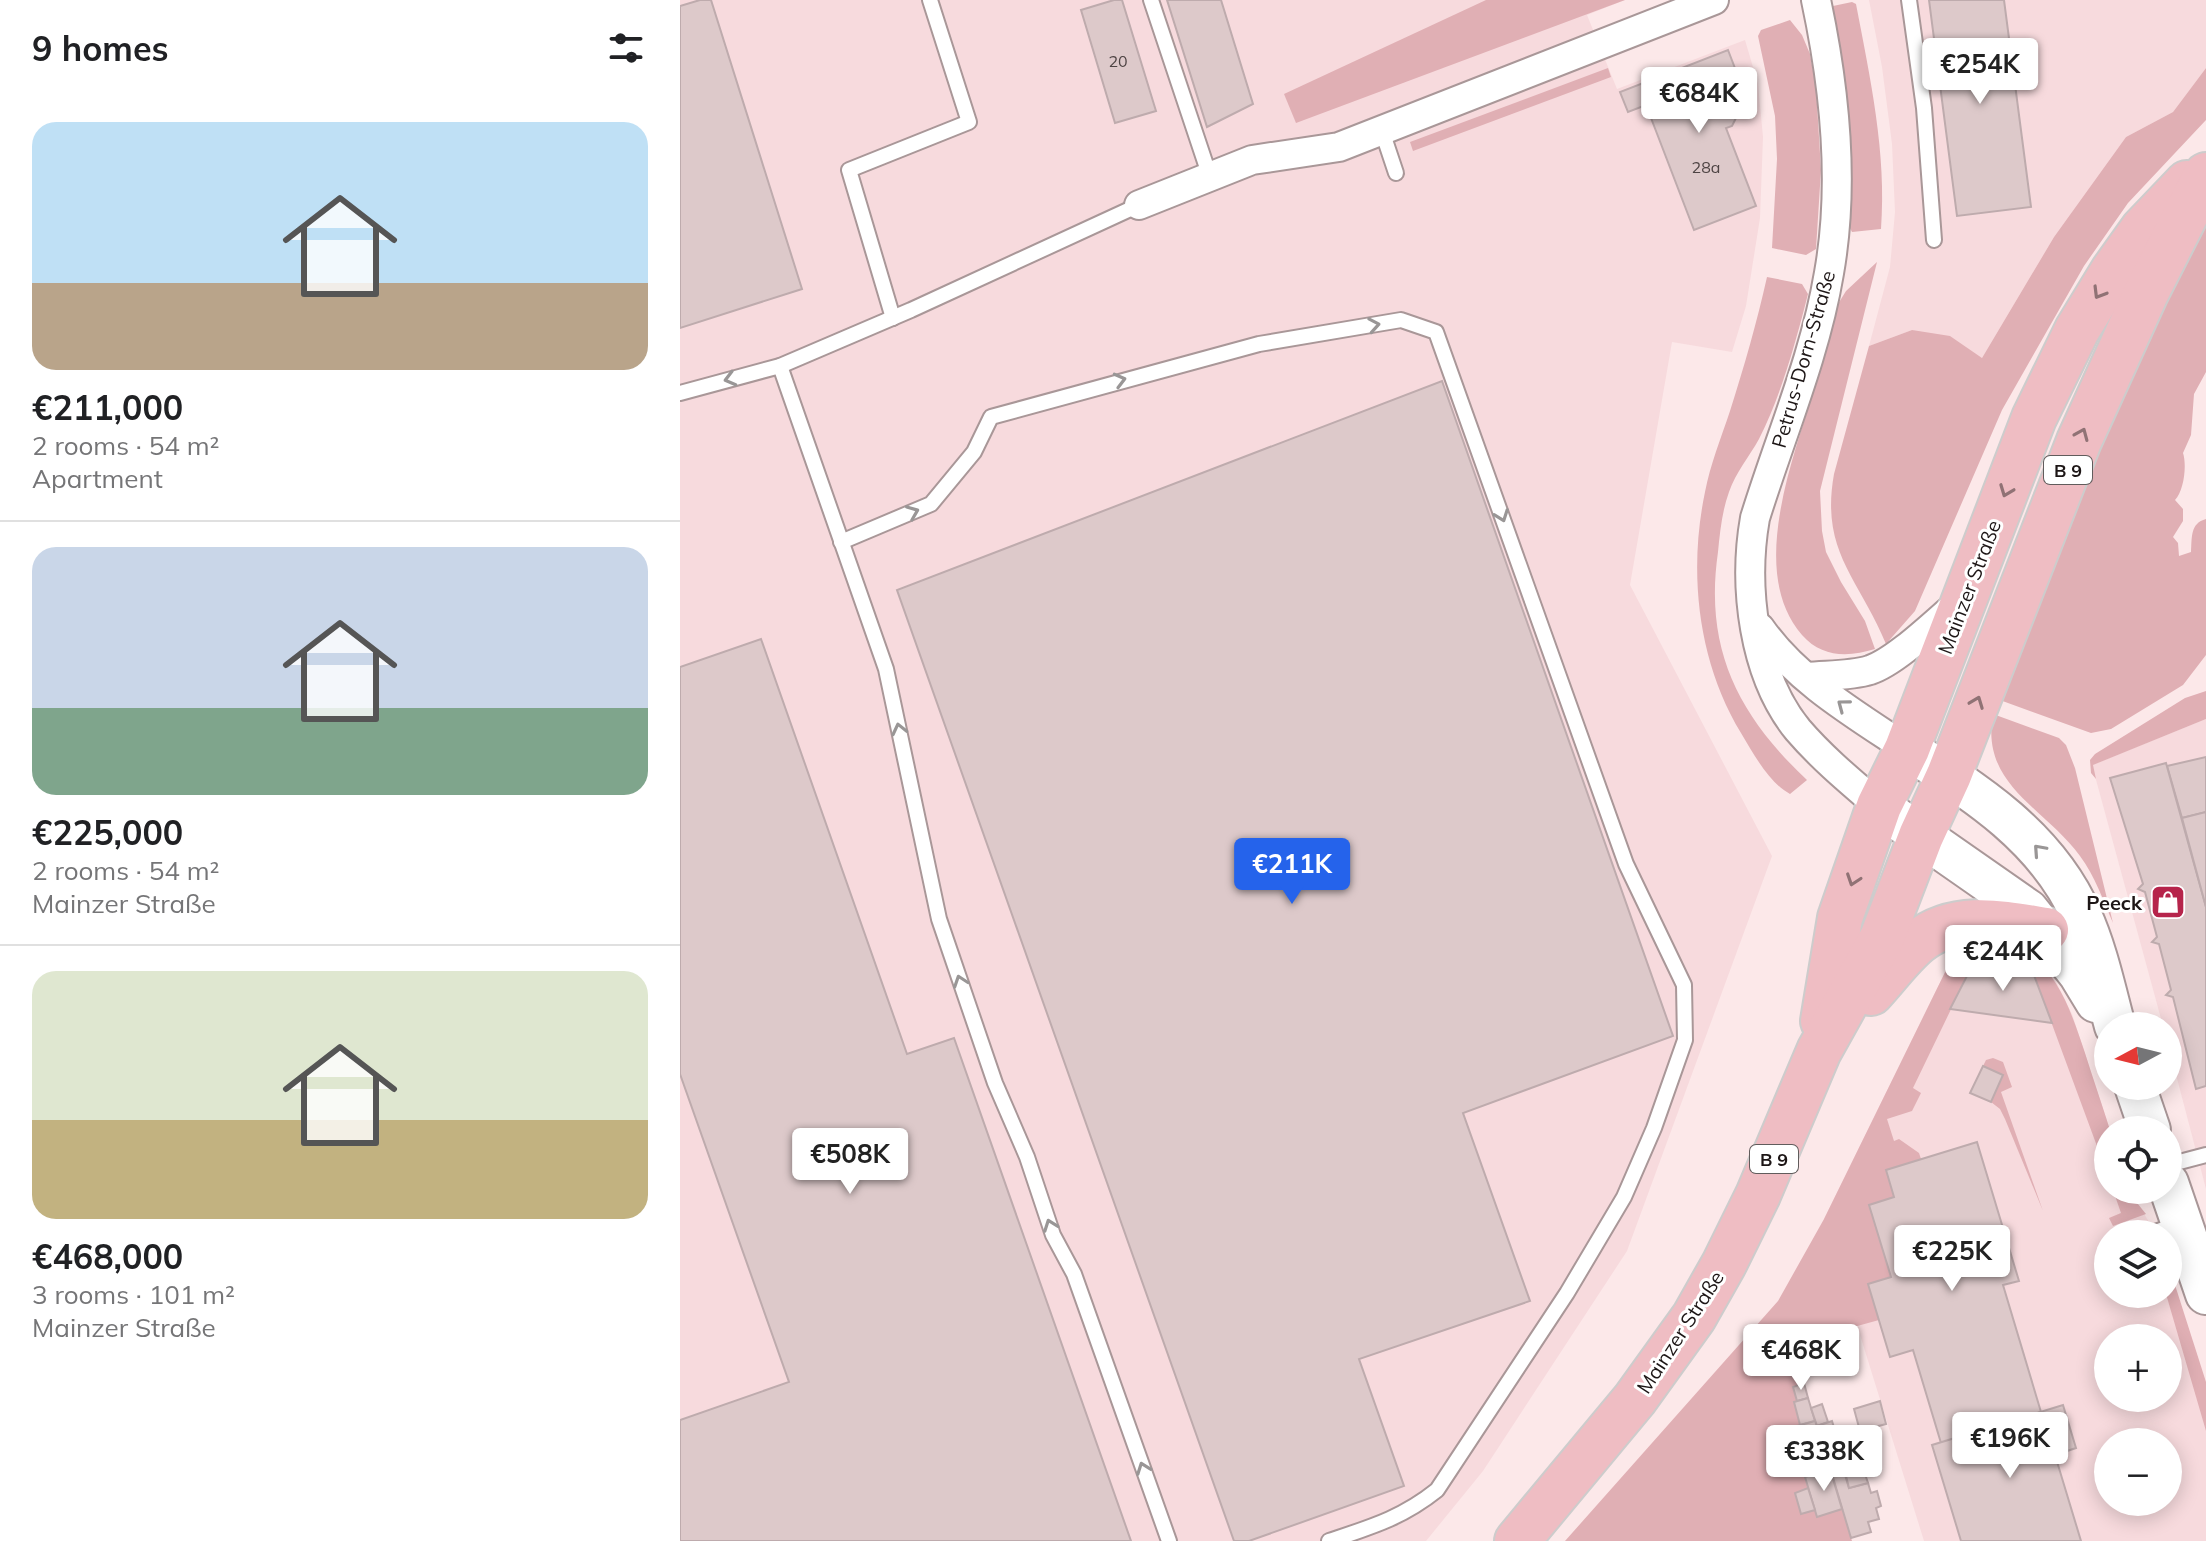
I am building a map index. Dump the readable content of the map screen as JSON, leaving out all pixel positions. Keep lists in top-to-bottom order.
{
  "streets": {
    "main road": ["Petrus-Dorn-Straße", "B 9", "Mainzer Straße"]
  },
  "crossings": [
    ["Petrus-Dorn-Straße", "Mainzer Straße"]
  ],
  "places": {
    "shop": ["Peeck"]
  },
  "house_numbers": ["20", "28a"],
  "north": "left",
  "page": {
    "heading": "9 homes",
    "price": [
      "€254K",
      "€684K",
      "€211K",
      "€244K",
      "€508K",
      "€225K",
      "€468K",
      "€196K",
      "€338K"
    ],
    "list": [
      {
        "name": "€211,000",
        "note": "2 rooms · 54 m² · Apartment"
      },
      {
        "name": "€225,000",
        "note": "2 rooms · 54 m² · Mainzer Straße"
      },
      {
        "name": "€468,000",
        "note": "3 rooms · 101 m² · Mainzer Straße"
      }
    ],
    "map_buttons": ["+", "−"]
  }
}
